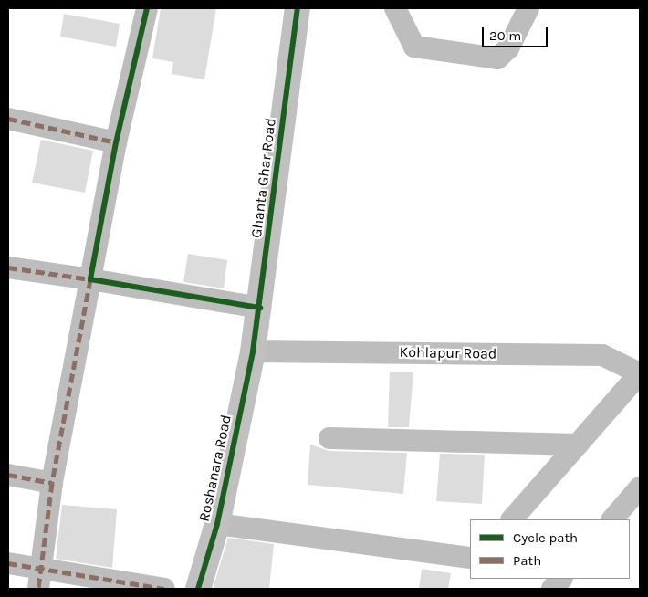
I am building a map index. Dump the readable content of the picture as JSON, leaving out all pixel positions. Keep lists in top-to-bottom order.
{
  "streets": {
    "street": ["Ghanta Ghar Road", "Kohlapur Road", "Roshanara Road"]
  },
  "crossings": [
    ["Ghanta Ghar Road", "Kohlapur Road"],
    ["Ghanta Ghar Road", "Roshanara Road"],
    ["Kohlapur Road", "Roshanara Road"]
  ],
  "legend": ["Cycle path", "Path"],
  "scale_bar": "20 m"
}
